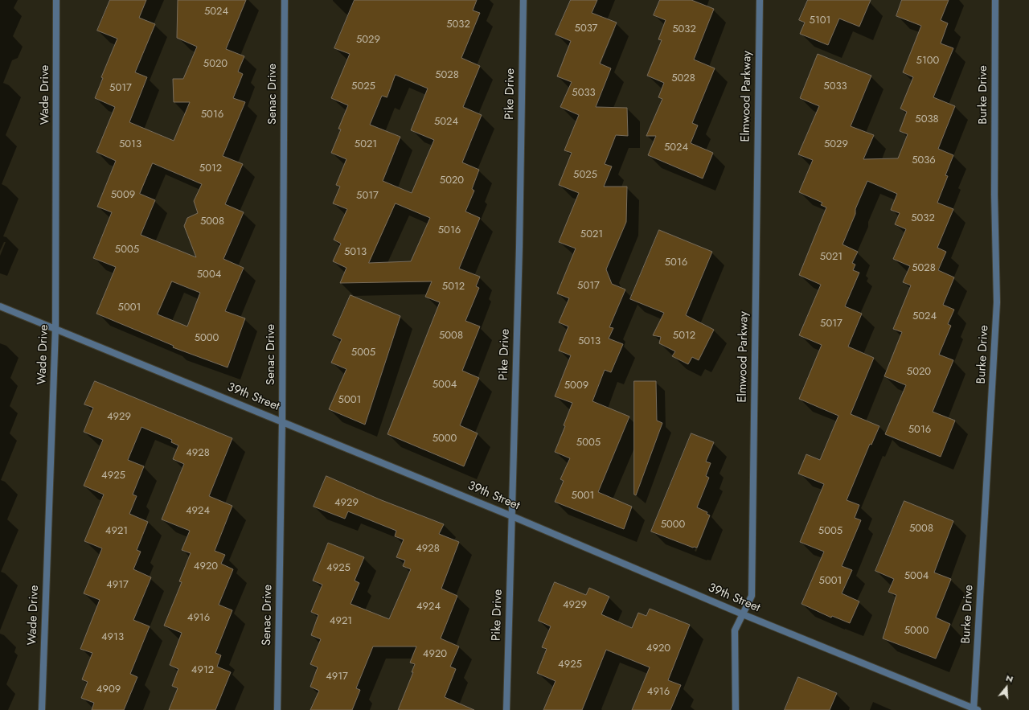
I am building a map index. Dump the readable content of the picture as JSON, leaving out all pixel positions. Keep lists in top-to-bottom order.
{
  "streets": {
    "street": [
      "Senac Drive",
      "Pike Drive",
      "Wade Drive",
      "Burke Drive",
      "Elmwood Parkway",
      "39th Street"
    ]
  },
  "crossings": [
    ["Senac Drive", "39th Street"],
    ["Pike Drive", "39th Street"],
    ["Wade Drive", "39th Street"],
    ["Burke Drive", "39th Street"],
    ["Elmwood Parkway", "39th Street"]
  ],
  "house_numbers": [
    "5024",
    "5101",
    "5032",
    "5037",
    "5032",
    "5029",
    "5100",
    "5020",
    "5028",
    "5028",
    "5025",
    "5033",
    "5017",
    "5033",
    "5016",
    "5038",
    "5024",
    "5013",
    "5021",
    "5029",
    "5024",
    "5036",
    "5012",
    "5025",
    "5020",
    "5009",
    "5017",
    "5032",
    "5008",
    "5016",
    "5021",
    "5005",
    "5013",
    "5021",
    "5016",
    "5028",
    "5004",
    "5017",
    "5012",
    "5001",
    "5024",
    "5017",
    "5008",
    "5012",
    "5000",
    "5013",
    "5005",
    "5020",
    "5004",
    "5009",
    "5001",
    "4929",
    "5016",
    "5000",
    "5005",
    "4928",
    "4925",
    "5001",
    "4929",
    "4924",
    "5000",
    "5008",
    "4921",
    "5005",
    "4928",
    "4920",
    "4925",
    "5004",
    "5001",
    "4917",
    "4929",
    "4924",
    "4916",
    "4921",
    "5000",
    "4913",
    "4920",
    "4920",
    "4925",
    "4912",
    "4917",
    "4909",
    "4916"
  ],
  "north": "top"
}
